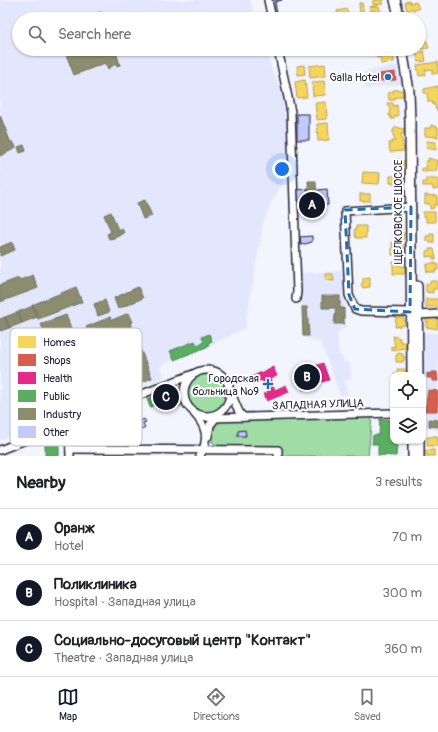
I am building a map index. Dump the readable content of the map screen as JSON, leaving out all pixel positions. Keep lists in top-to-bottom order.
{
  "streets": {
    "main road": ["ЩЁЛКОВСКОЕ ШОССЕ"],
    "street": ["ЗАПАДНАЯ УЛИЦА"]
  },
  "places": {
    "other": ["Galla Hotel"],
    "health": ["Городская больница №9"]
  },
  "legend": [
    "Homes",
    "Shops",
    "Health",
    "Public",
    "Industry",
    "Other"
  ],
  "page": {
    "search": "Search here",
    "pins": ["A", "B", "C"],
    "heading": ["Nearby", "3 results"],
    "list": [
      {
        "mark": "A",
        "name": "Оранж",
        "note": "Hotel",
        "value": "70 m"
      },
      {
        "mark": "B",
        "name": "Поликлиника",
        "note": "Hospital · Западная улица",
        "value": "300 m"
      },
      {
        "mark": "C",
        "name": "Социально-досуговый центр \"Контакт\"",
        "note": "Theatre · Западная улица",
        "value": "360 m"
      }
    ],
    "nav": ["Map", "Directions", "Saved"]
  }
}
